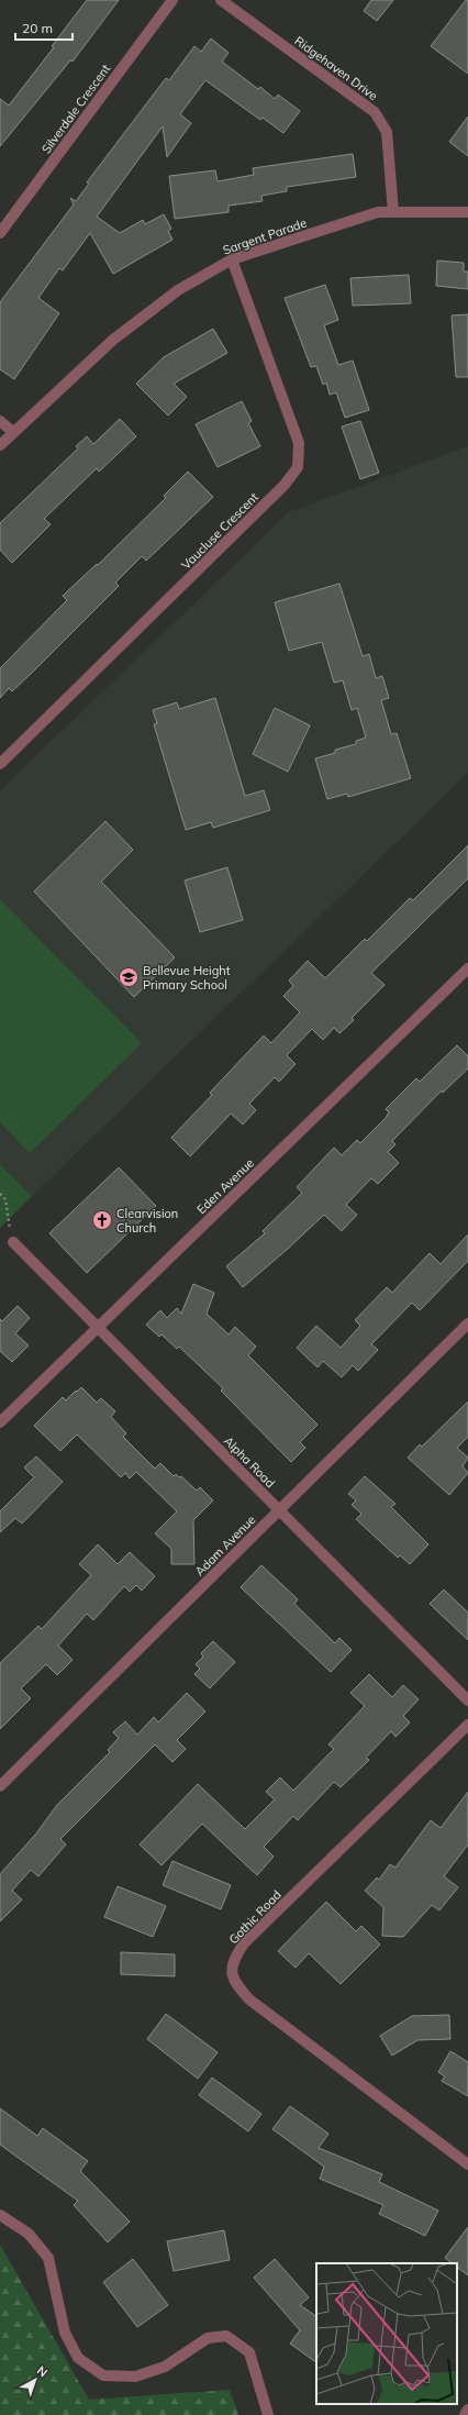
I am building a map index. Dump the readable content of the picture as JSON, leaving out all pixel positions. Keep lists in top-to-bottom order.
{
  "streets": {
    "street": [
      "Ridgehaven Drive",
      "Silverdale Crescent",
      "Sargent Parade",
      "Vaucluse Crescent",
      "Eden Avenue",
      "Alpha Road",
      "Adam Avenue",
      "Gothic Road"
    ]
  },
  "crossings": [
    ["Ridgehaven Drive", "Sargent Parade"],
    ["Sargent Parade", "Vaucluse Crescent"],
    ["Eden Avenue", "Alpha Road"],
    ["Alpha Road", "Adam Avenue"]
  ],
  "places": {
    "school or university": ["Bellevue Height Primary School"],
    "church": ["Clearvision Church"]
  },
  "scale_bar": "20 m",
  "north": "top right"
}
